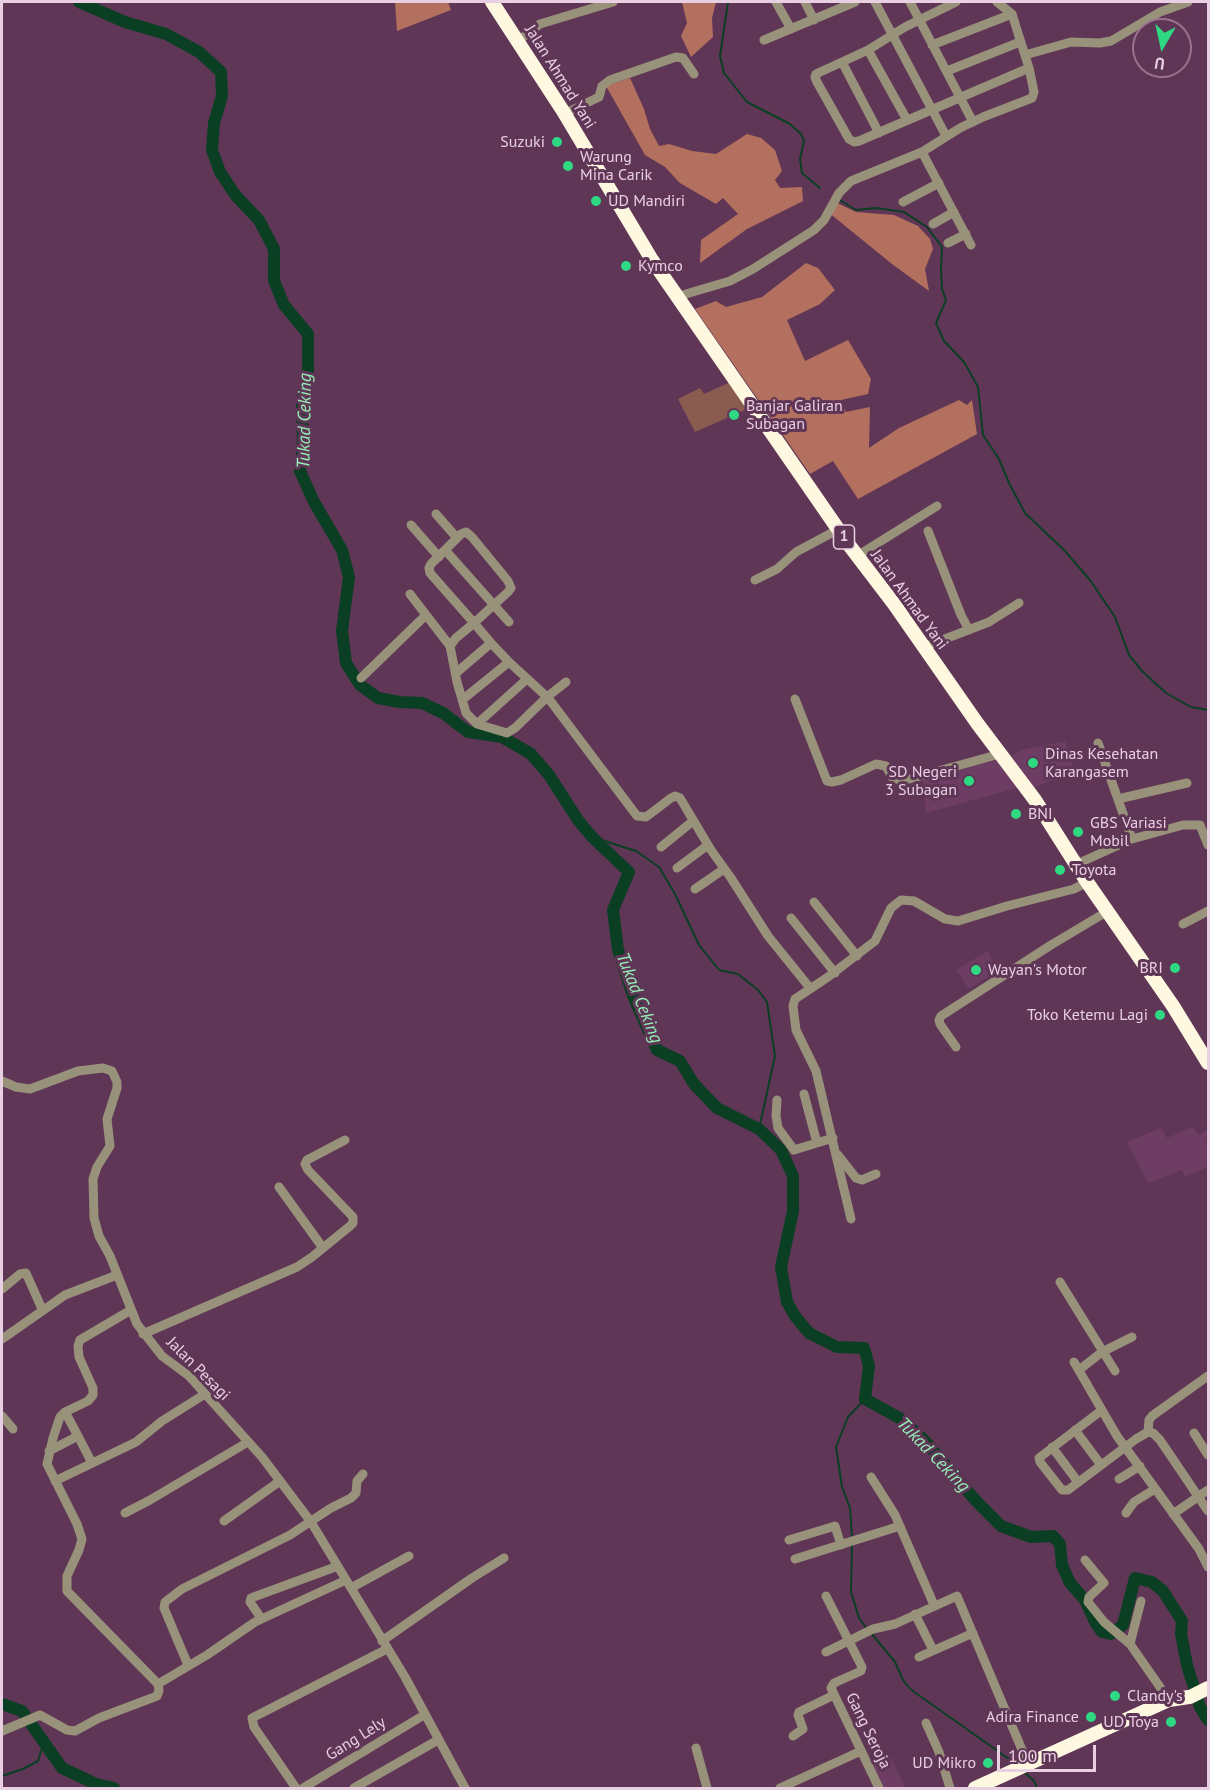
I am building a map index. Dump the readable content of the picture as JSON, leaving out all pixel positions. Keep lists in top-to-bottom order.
{
  "streets": {
    "highway": ["Jalan Ahmad Yani", "1"],
    "street": ["Jalan Pesagi", "Gang Seroja", "Gang Lely"]
  },
  "crossings": [
    ["Jalan Pesagi", "Gang Lely"]
  ],
  "water": ["Tukad Ceking"],
  "places": [
    "Suzuki",
    "Warung Mina Carik",
    "UD Mandiri",
    "Kymco",
    "Banjar Galiran Subagan",
    "Dinas Kesehatan Karangasem",
    "SD Negeri 3 Subagan",
    "BNI",
    "GBS Variasi Mobil",
    "Toyota",
    "BRI",
    "Wayan's Motor",
    "Toko Ketemu Lagi",
    "Clandy's",
    "Adira Finance",
    "UD Toya",
    "UD Mikro"
  ],
  "scale_bar": "100 m",
  "north": "bottom"
}
